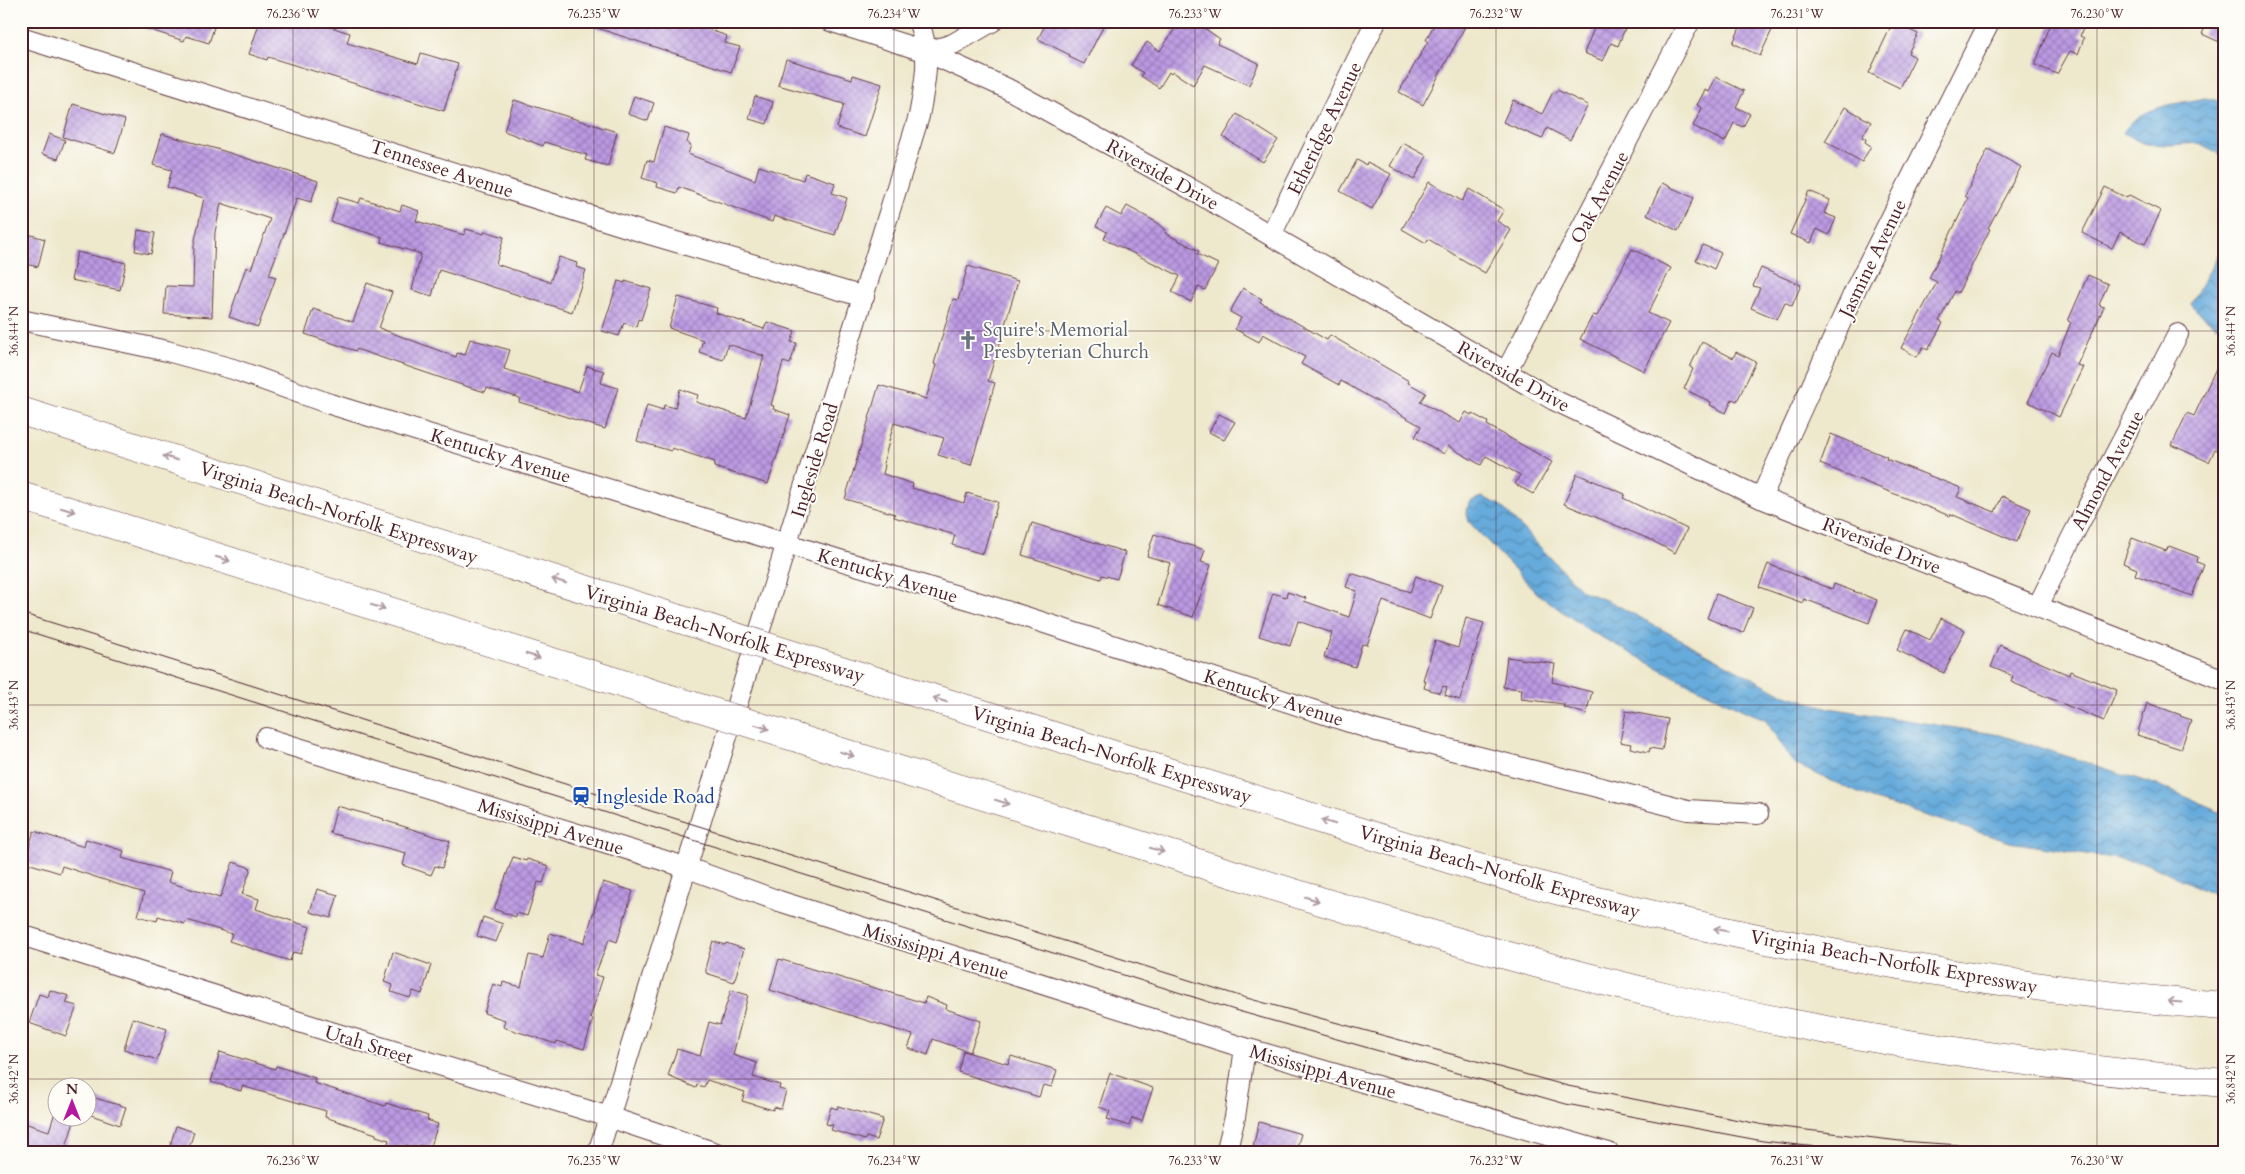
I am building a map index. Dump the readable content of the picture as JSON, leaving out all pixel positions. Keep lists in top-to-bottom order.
{
  "streets": {
    "highway": ["Virginia Beach-Norfolk Expressway"],
    "street": [
      "Etheridge Avenue",
      "Tennessee Avenue",
      "Riverside Drive",
      "Oak Avenue",
      "Jasmine Avenue",
      "Kentucky Avenue",
      "Ingleside Road",
      "Almond Avenue",
      "Mississippi Avenue",
      "Utah Street"
    ]
  },
  "crossings": [
    ["Etheridge Avenue", "Riverside Drive"],
    ["Tennessee Avenue", "Ingleside Road"],
    ["Riverside Drive", "Oak Avenue"],
    ["Riverside Drive", "Jasmine Avenue"],
    ["Riverside Drive", "Ingleside Road"],
    ["Riverside Drive", "Almond Avenue"],
    ["Kentucky Avenue", "Ingleside Road"],
    ["Ingleside Road", "Mississippi Avenue"],
    ["Ingleside Road", "Utah Street"]
  ],
  "places": {
    "church": ["Squire's Memorial Presbyterian Church"],
    "station": ["Ingleside Road"]
  },
  "north": "top",
  "coordinates": [
    "76.236°W",
    "76.235°W",
    "76.234°W",
    "76.233°W",
    "76.232°W",
    "76.231°W",
    "76.230°W",
    "36.844°N",
    "36.843°N",
    "36.842°N"
  ]
}
